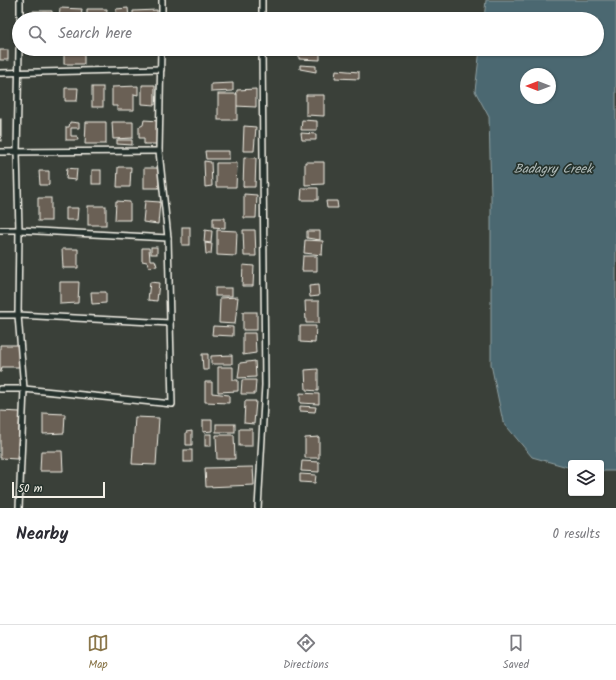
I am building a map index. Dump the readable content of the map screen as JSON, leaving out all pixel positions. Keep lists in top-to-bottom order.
{
  "water": ["Badagry Creek"],
  "scale_bar": "50 m",
  "north": "left",
  "page": {
    "search": "Search here",
    "scale": "50 m",
    "heading": ["Nearby", "0 results"],
    "nav": ["Map", "Directions", "Saved"]
  }
}
